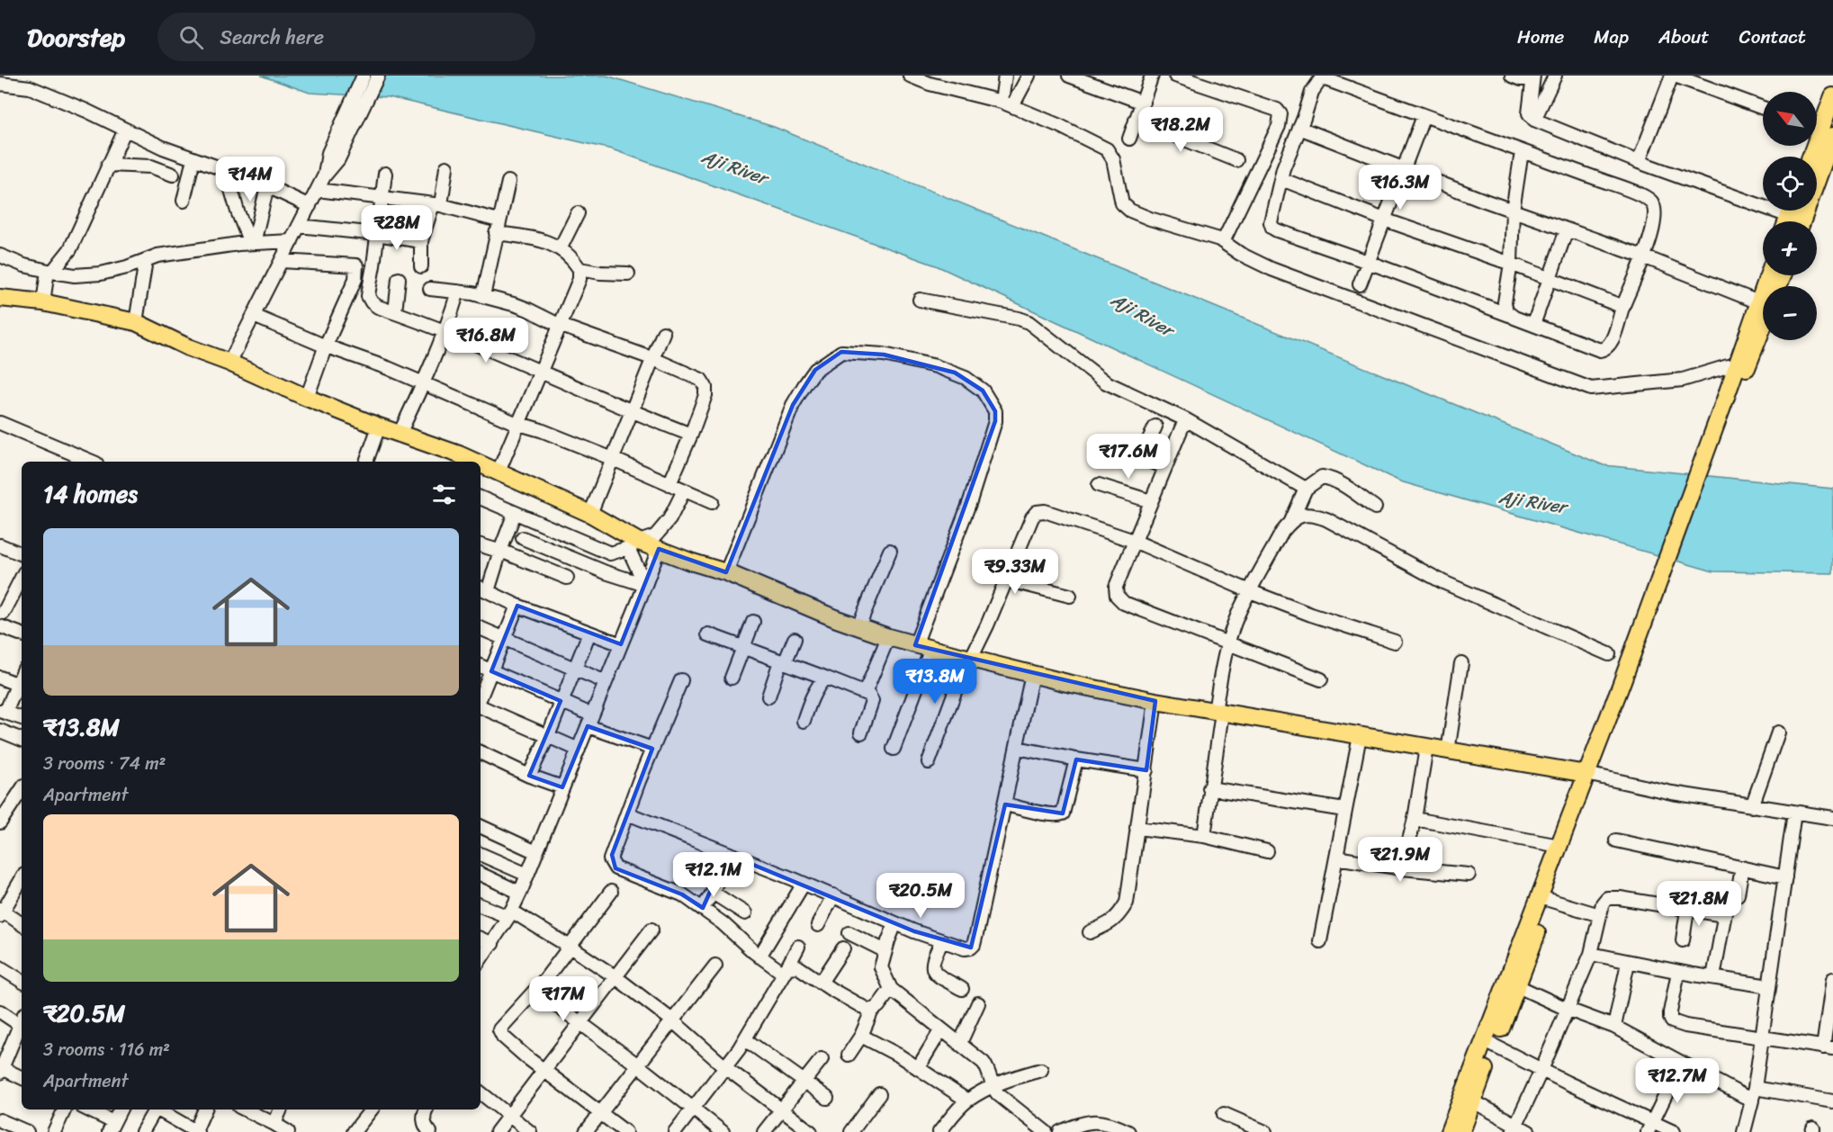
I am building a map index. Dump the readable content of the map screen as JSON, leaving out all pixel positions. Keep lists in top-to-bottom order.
{
  "water": ["Aji River"],
  "north": "top left",
  "page": {
    "header": "Doorstep",
    "search": "Search here",
    "nav": [
      "Home",
      "Map",
      "About",
      "Contact"
    ],
    "map_buttons": ["+", "−"],
    "price": [
      "₹18.2M",
      "₹14M",
      "₹16.3M",
      "₹28M",
      "₹16.8M",
      "₹17.6M",
      "₹9.33M",
      "₹13.8M",
      "₹21.9M",
      "₹12.1M",
      "₹20.5M",
      "₹21.8M",
      "₹17M",
      "₹12.7M"
    ],
    "heading": "14 homes",
    "list": [
      {
        "name": "₹13.8M",
        "note": "3 rooms · 74 m² · Apartment"
      },
      {
        "name": "₹20.5M",
        "note": "3 rooms · 116 m² · Apartment"
      }
    ]
  }
}
